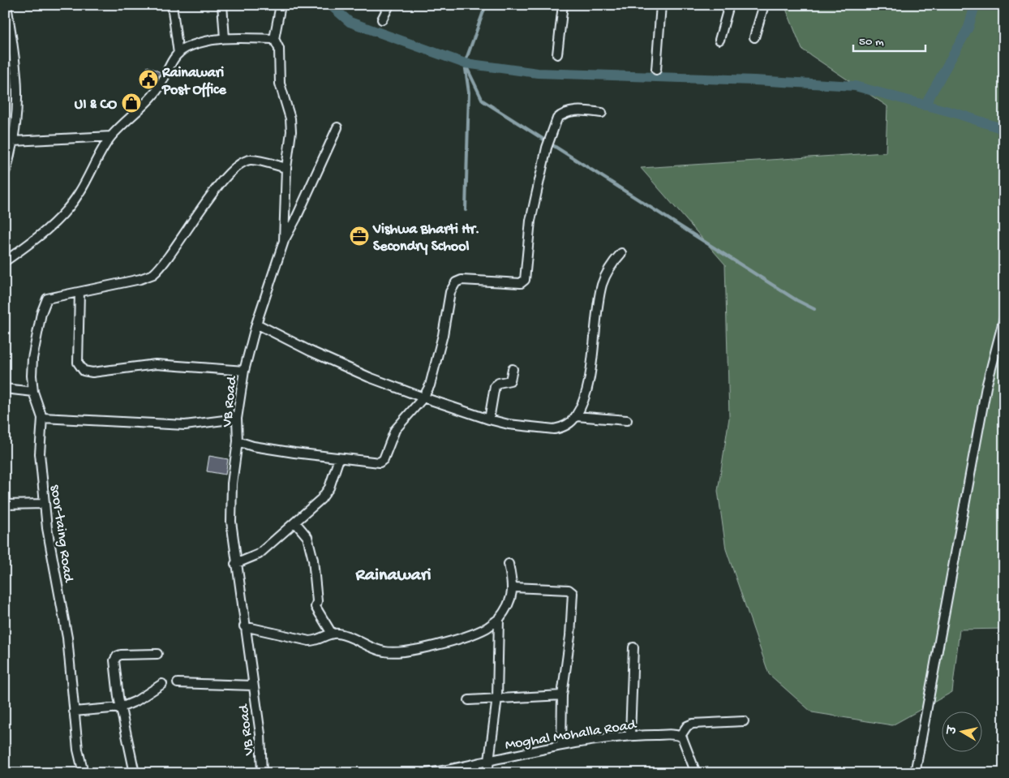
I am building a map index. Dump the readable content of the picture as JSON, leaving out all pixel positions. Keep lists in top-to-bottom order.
{
  "streets": {
    "street": ["VB Road", "soor-taing Road", "Moghal Mohalla Road"]
  },
  "districts": ["Rainawari"],
  "places": {
    "public building": ["Rainawari Post Office"],
    "shop": ["UI & CO"],
    "office": ["Vishwa Bharti Hr. Secondry School"]
  },
  "scale_bar": "50 m",
  "north": "left"
}
